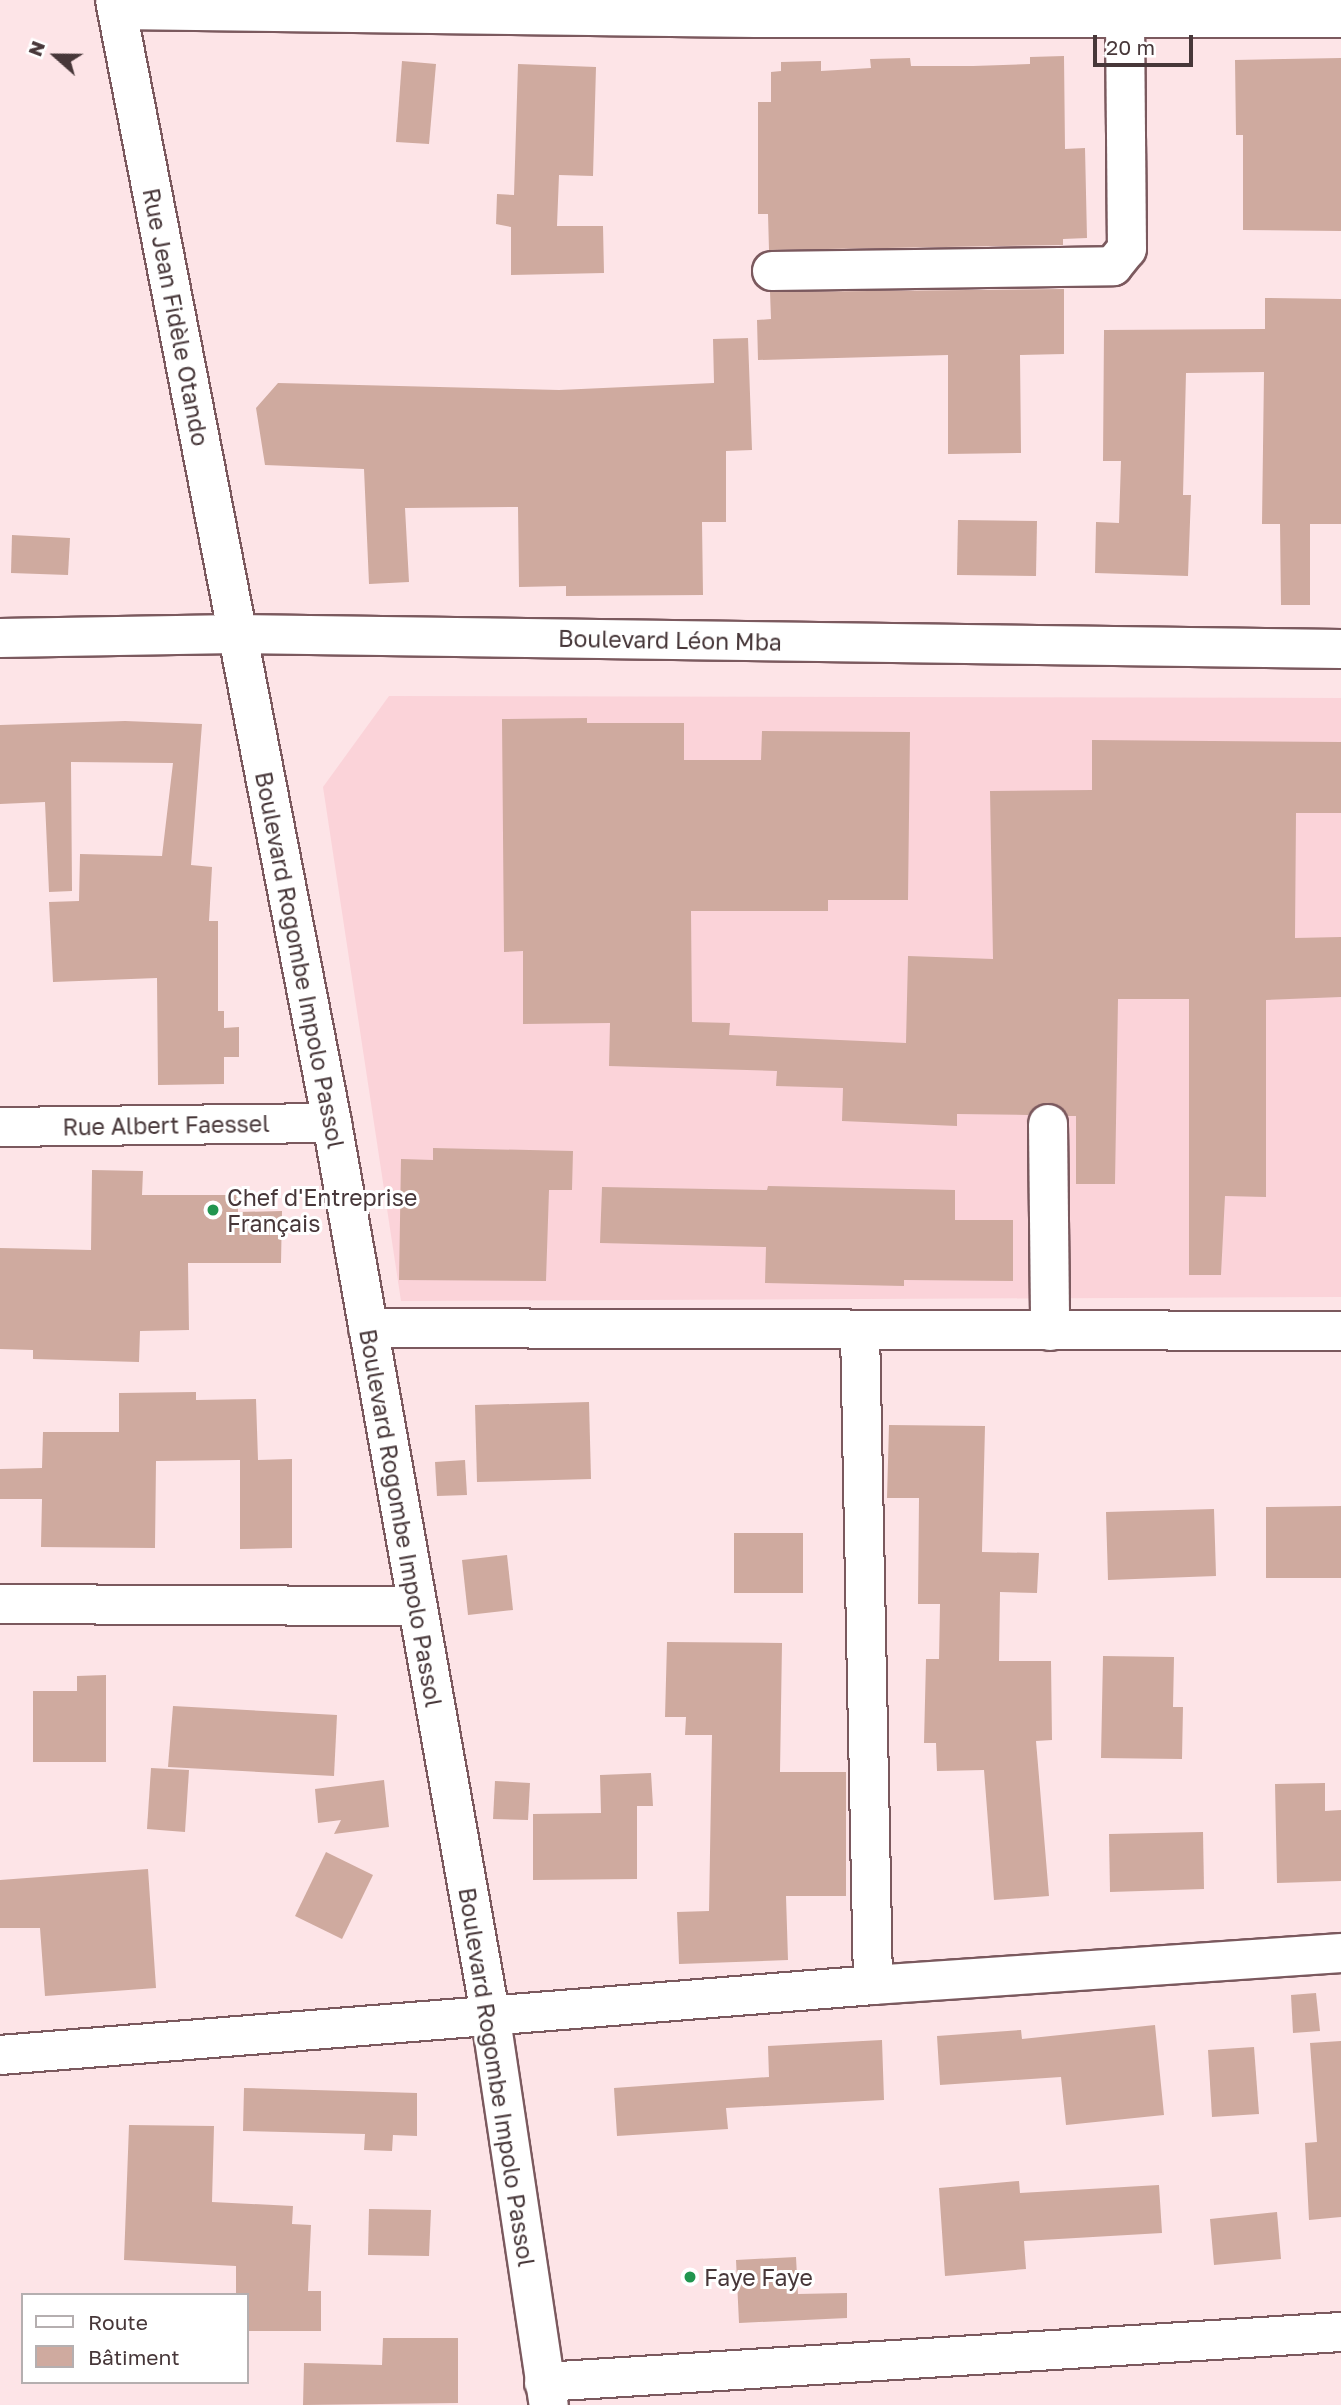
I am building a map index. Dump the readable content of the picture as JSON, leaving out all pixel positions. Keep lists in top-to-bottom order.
{
  "streets": {
    "street": [
      "Rue Jean Fidèle Otando",
      "Boulevard Léon Mba",
      "Boulevard Rogombe Impolo Passol",
      "Rue Albert Faessel"
    ]
  },
  "crossings": [
    ["Rue Jean Fidèle Otando", "Boulevard Léon Mba"],
    ["Rue Jean Fidèle Otando", "Boulevard Rogombe Impolo Passol"],
    ["Boulevard Léon Mba", "Boulevard Rogombe Impolo Passol"],
    ["Boulevard Rogombe Impolo Passol", "Rue Albert Faessel"]
  ],
  "places": ["Chef d'Entreprise Français", "Faye Faye"],
  "legend": ["Route", "Bâtiment"],
  "scale_bar": "20 m",
  "north": "left"
}
